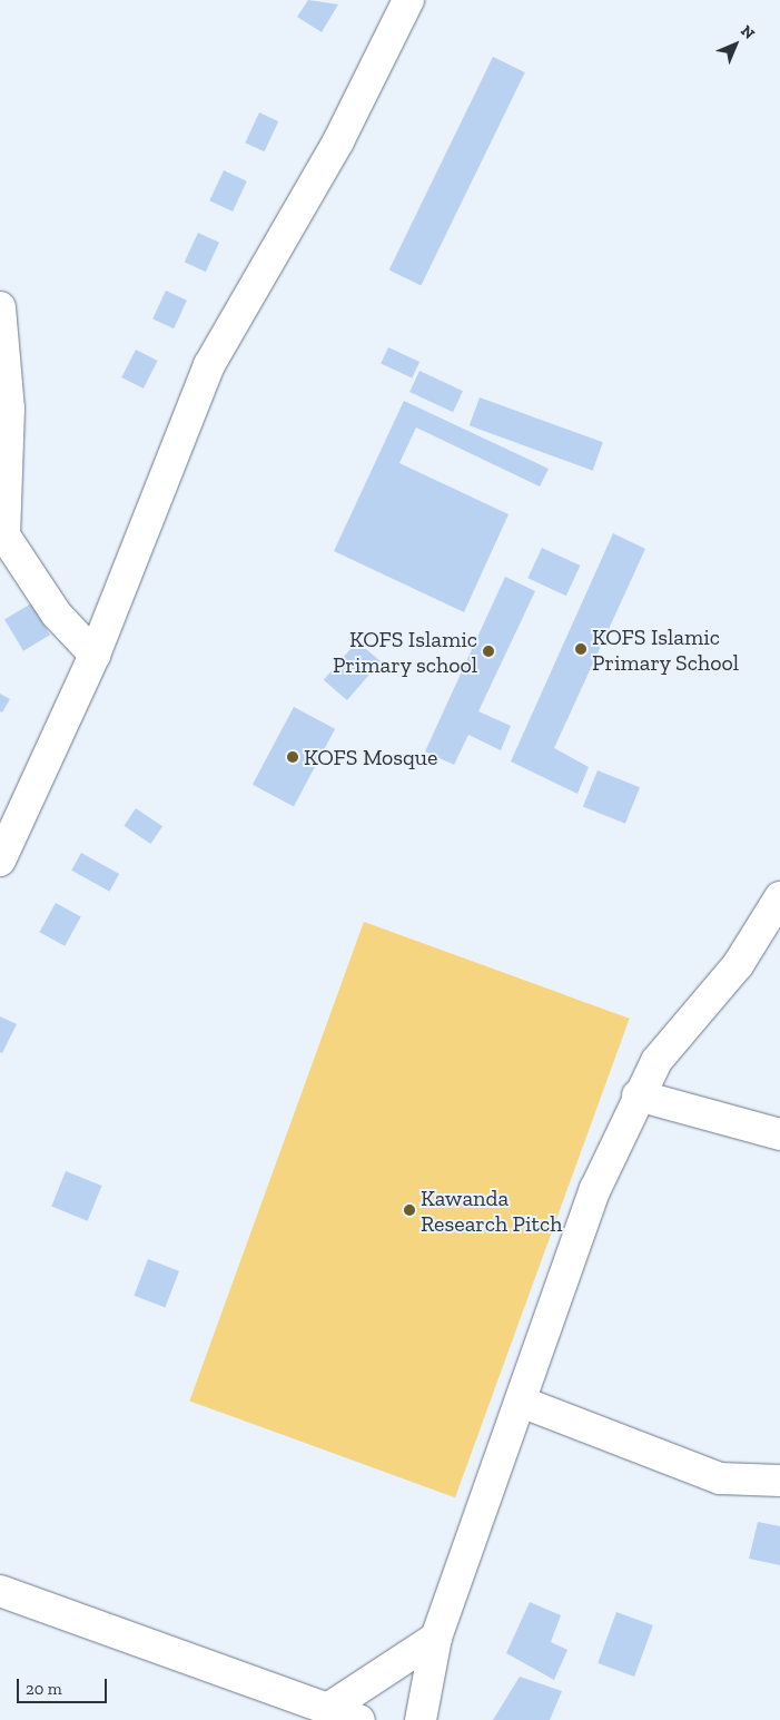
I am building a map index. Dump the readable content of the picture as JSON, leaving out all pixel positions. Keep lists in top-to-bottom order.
{
  "places": [
    "KOFS Islamic Primary School",
    "KOFS Islamic Primary school",
    "KOFS Mosque",
    "Kawanda Research Pitch"
  ],
  "scale_bar": "20 m",
  "north": "top right"
}
